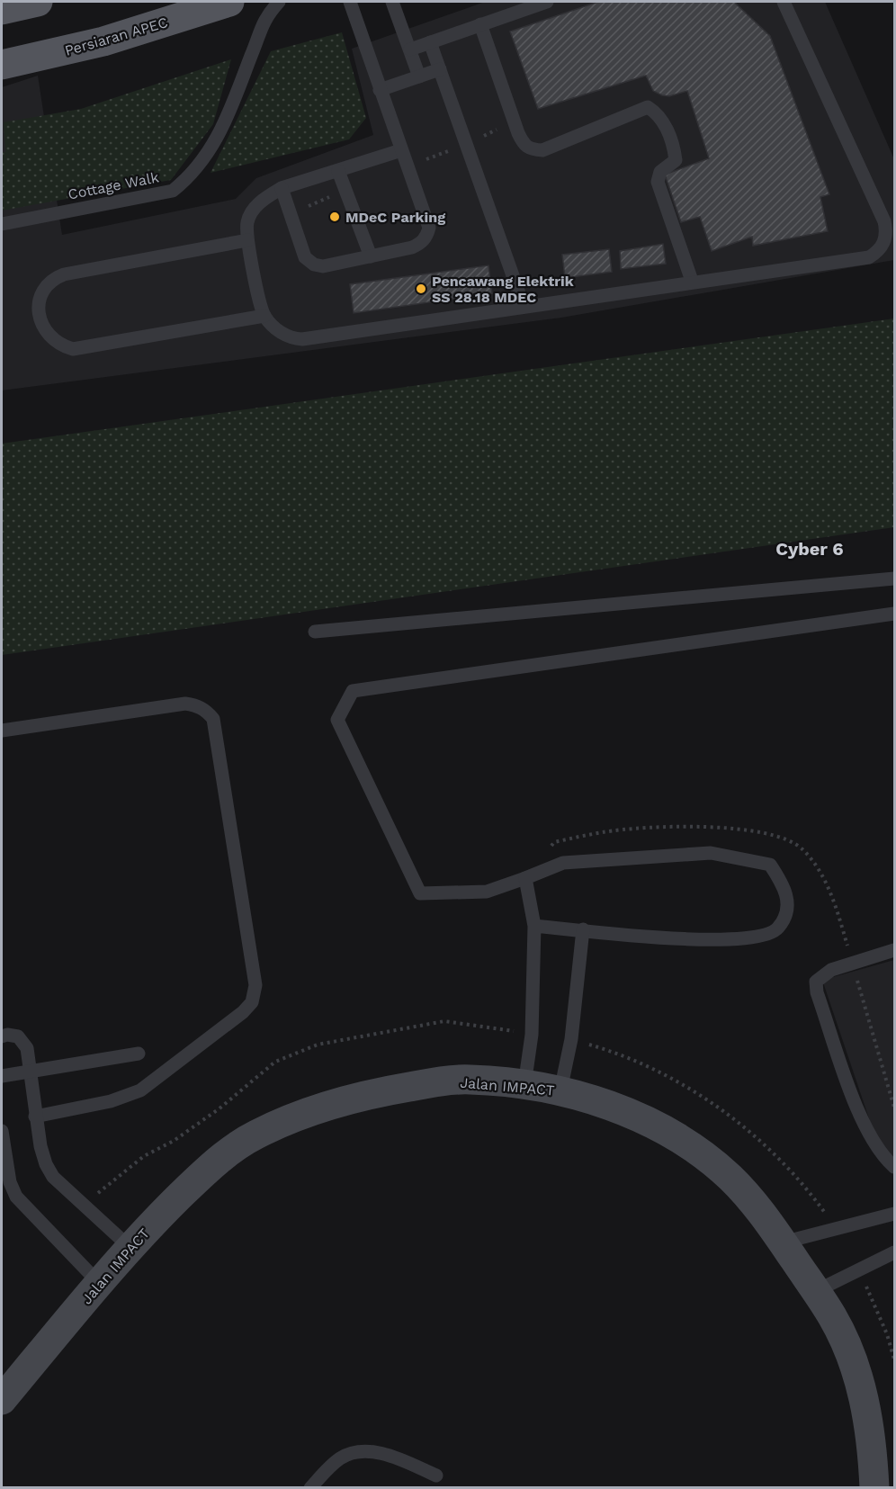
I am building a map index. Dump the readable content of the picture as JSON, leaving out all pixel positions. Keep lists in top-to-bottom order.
{
  "streets": {
    "main road": ["Persiaran APEC"],
    "street": ["Jalan IMPACT"],
    "lane": ["Cottage Walk"]
  },
  "districts": ["Cyber 6"],
  "places": ["MDeC Parking", "Pencawang Elektrik SS 28.18 MDEC"]
}
